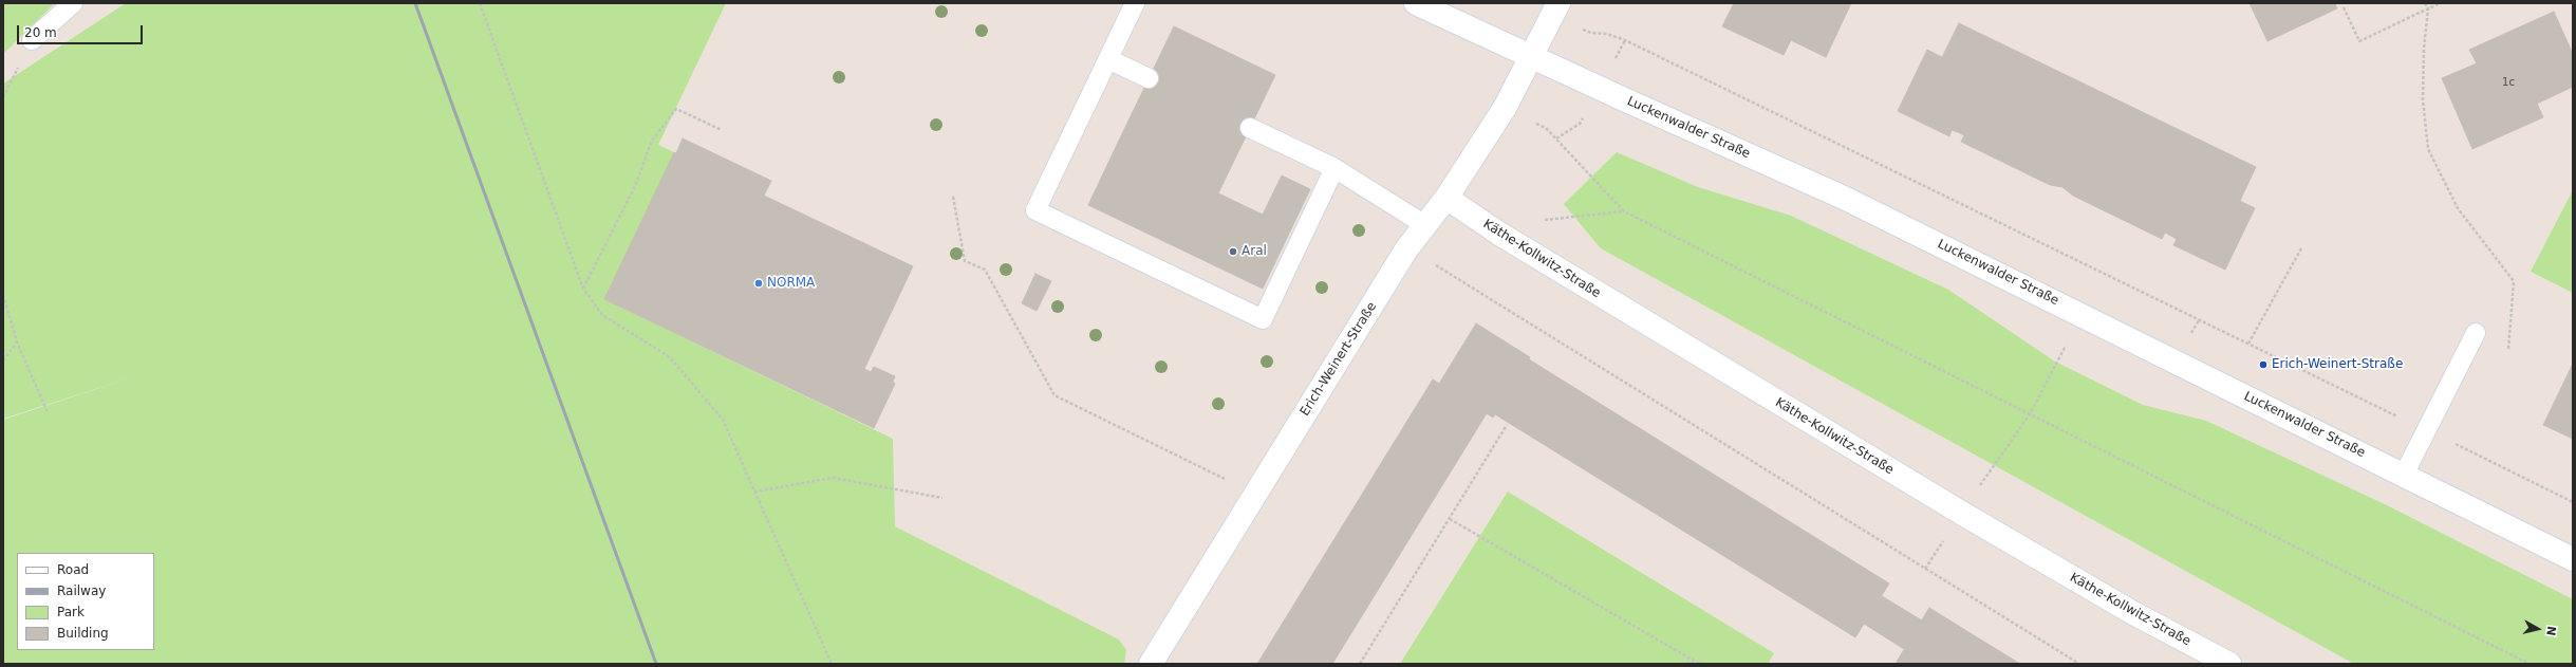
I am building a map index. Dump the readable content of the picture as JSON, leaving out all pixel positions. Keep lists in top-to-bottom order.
{
  "streets": {
    "street": ["Luckenwalder Straße", "Käthe-Kollwitz-Straße", "Erich-Weinert-Straße"]
  },
  "crossings": [
    ["Luckenwalder Straße", "Erich-Weinert-Straße"],
    ["Käthe-Kollwitz-Straße", "Erich-Weinert-Straße"]
  ],
  "places": ["Aral", "NORMA", "Erich-Weinert-Straße"],
  "house_numbers": ["1c"],
  "legend": [
    "Road",
    "Railway",
    "Park",
    "Building"
  ],
  "scale_bar": "20 m",
  "north": "right"
}
